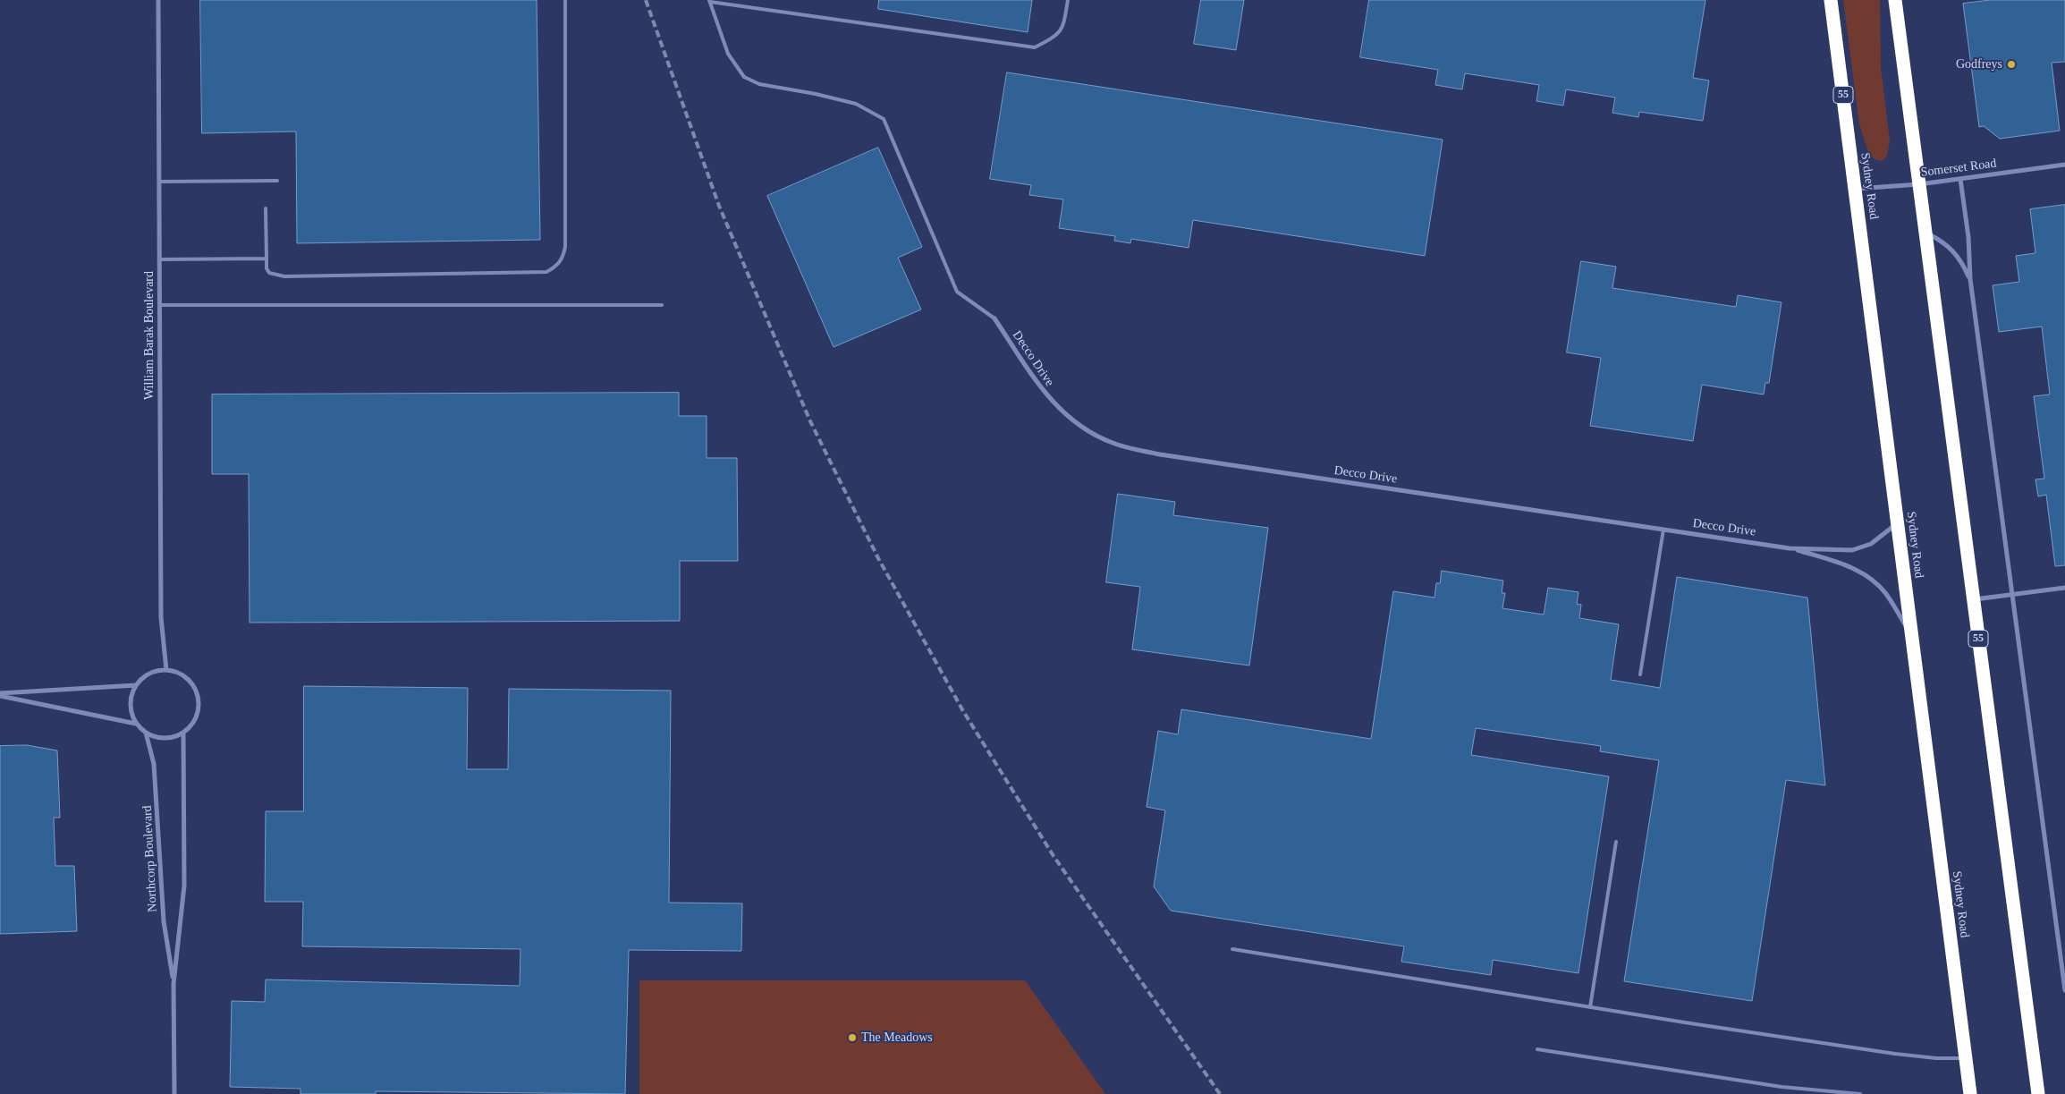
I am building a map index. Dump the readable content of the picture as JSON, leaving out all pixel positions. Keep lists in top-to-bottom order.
{
  "streets": {
    "highway": ["55", "Sydney Road"],
    "street": [
      "Somerset Road",
      "William Barak Boulevard",
      "Decco Drive",
      "Northcorp Boulevard"
    ]
  },
  "crossings": [
    ["55", "Somerset Road"],
    ["Somerset Road", "Sydney Road"],
    ["Sydney Road", "Decco Drive"],
    ["William Barak Boulevard", "Northcorp Boulevard"]
  ],
  "places": ["Godfreys", "The Meadows"]
}
